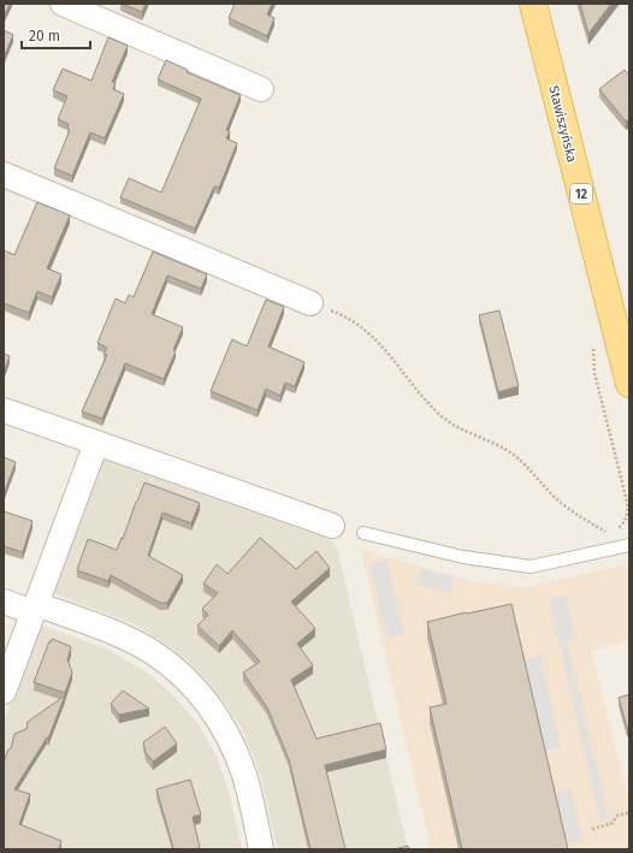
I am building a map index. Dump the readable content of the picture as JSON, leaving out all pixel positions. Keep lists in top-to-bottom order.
{
  "streets": {
    "main road": ["Stawiszyńska", "12"]
  },
  "scale_bar": "20 m"
}
